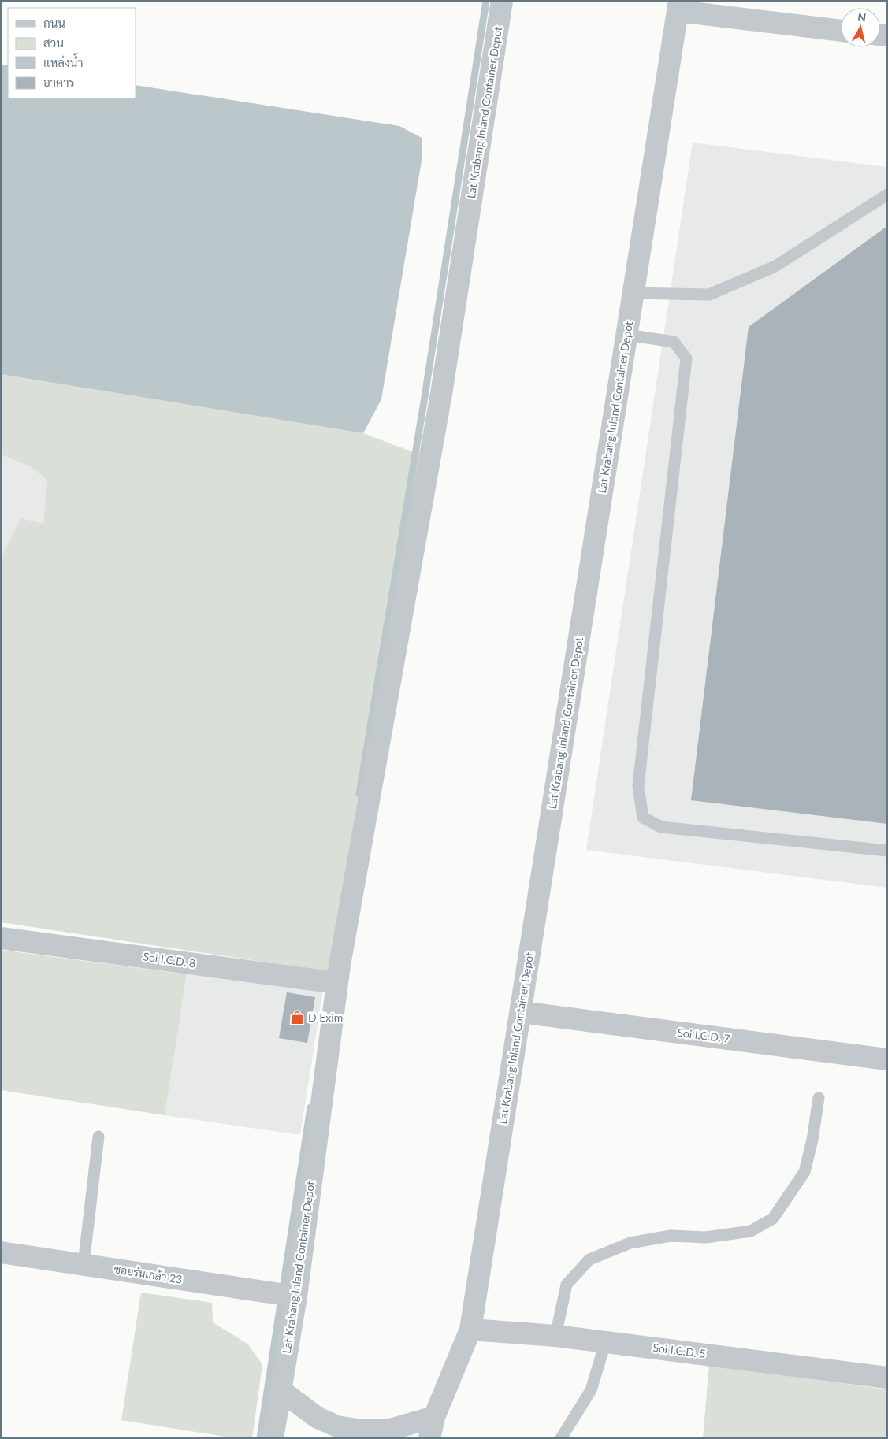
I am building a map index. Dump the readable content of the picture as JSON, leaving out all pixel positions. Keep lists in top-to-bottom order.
{
  "streets": {
    "street": [
      "Lat Krabang Inland Container Depot",
      "Soi I.C.D. 8",
      "Soi I.C.D. 7",
      "ซอยร่มเกล้า 23",
      "Soi I.C.D. 5"
    ]
  },
  "crossings": [
    ["Lat Krabang Inland Container Depot", "Soi I.C.D. 8"],
    ["Lat Krabang Inland Container Depot", "Soi I.C.D. 7"],
    ["Lat Krabang Inland Container Depot", "ซอยร่มเกล้า 23"],
    ["Lat Krabang Inland Container Depot", "Soi I.C.D. 5"]
  ],
  "places": {
    "shop": ["D Exim"]
  },
  "legend": [
    "ถนน",
    "สวน",
    "แหล่งน้ำ",
    "อาคาร"
  ],
  "north": "top"
}
